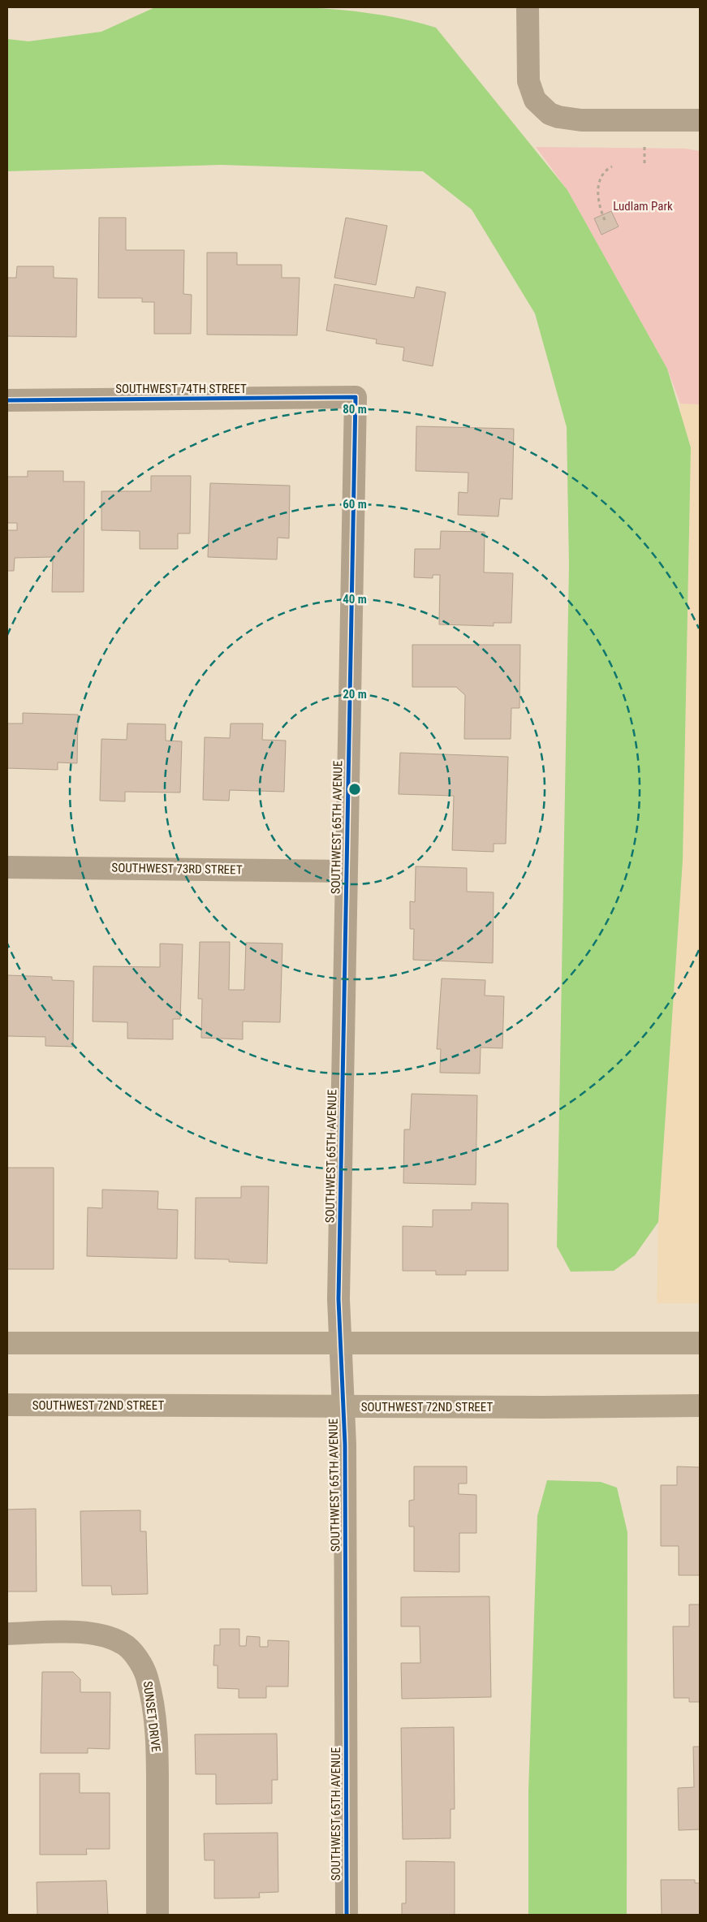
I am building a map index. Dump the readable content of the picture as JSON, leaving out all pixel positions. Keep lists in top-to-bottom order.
{
  "streets": {
    "main road": ["SOUTHWEST 72ND STREET"],
    "street": [
      "SOUTHWEST 74TH STREET",
      "SOUTHWEST 65TH AVENUE",
      "SOUTHWEST 73RD STREET",
      "SUNSET DRIVE"
    ]
  },
  "crossings": [
    ["SOUTHWEST 74TH STREET", "SOUTHWEST 65TH AVENUE"],
    ["SOUTHWEST 65TH AVENUE", "SOUTHWEST 73RD STREET"],
    ["SOUTHWEST 65TH AVENUE", "SOUTHWEST 72ND STREET"]
  ],
  "parks": ["Ludlam Park"],
  "rings": [
    "80 m",
    "60 m",
    "40 m",
    "20 m"
  ]
}
